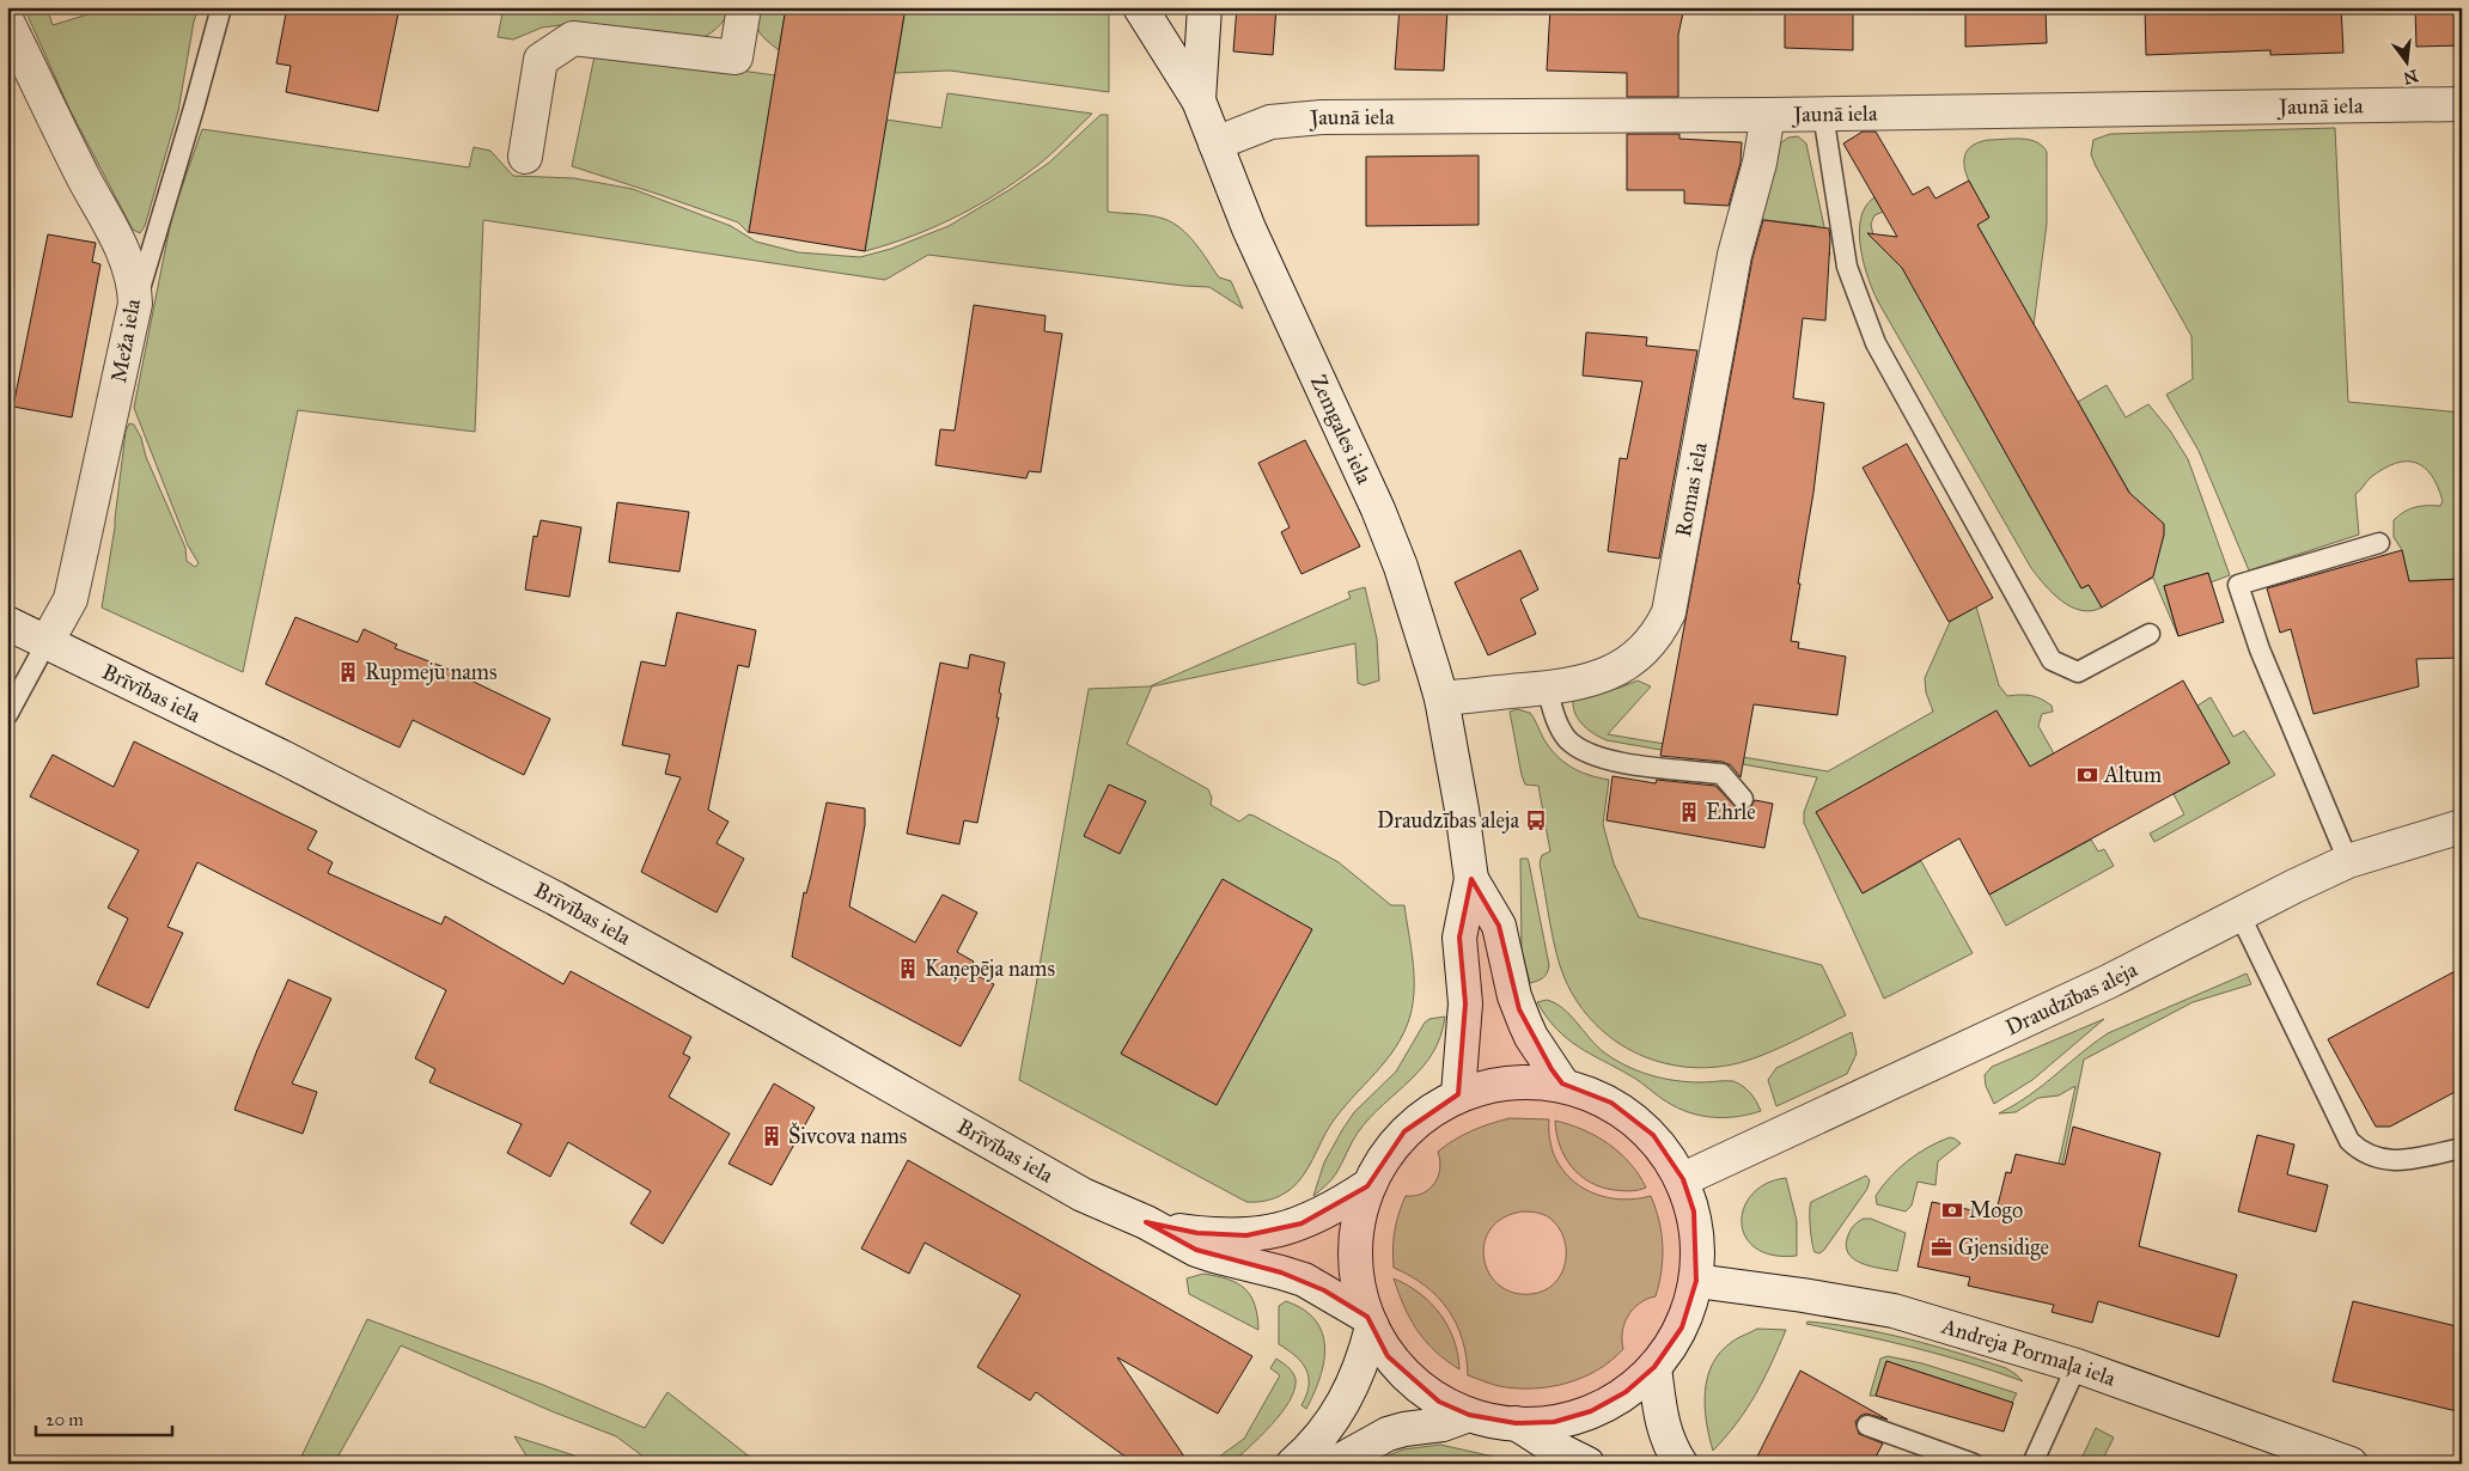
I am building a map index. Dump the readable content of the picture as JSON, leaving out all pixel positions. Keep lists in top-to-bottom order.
{
  "streets": {
    "street": [
      "Jaunā iela",
      "Meža iela",
      "Zemgales iela",
      "Romas iela",
      "Brīvības iela",
      "Draudzības aleja",
      "Andreja Pormaļa iela"
    ]
  },
  "crossings": [
    ["Jaunā iela", "Zemgales iela"],
    ["Jaunā iela", "Romas iela"],
    ["Meža iela", "Brīvības iela"],
    ["Zemgales iela", "Romas iela"]
  ],
  "places": {
    "building": [
      "Rupmeju nams",
      "Ehrle",
      "Kaņepēja nams",
      "Šivcova nams"
    ],
    "bank": ["Altum", "Mogo"],
    "bus stop": ["Draudzības aleja"],
    "office": ["Gjensidige"]
  },
  "scale_bar": "20 m",
  "north": "bottom"
}
